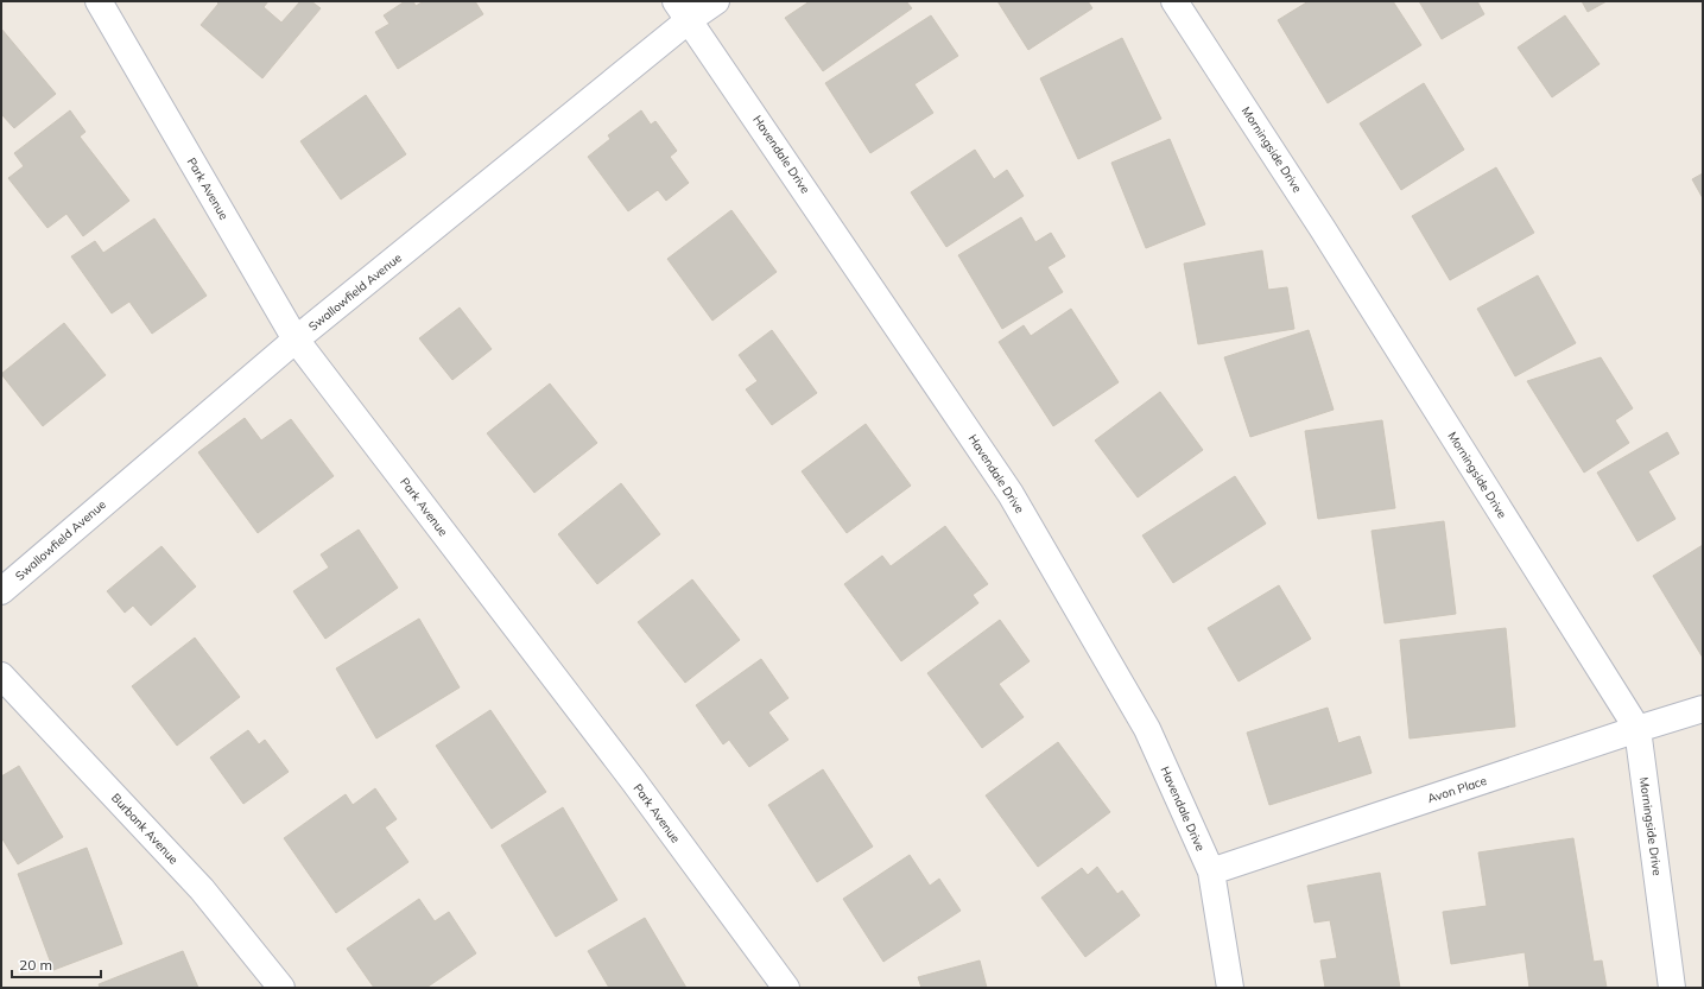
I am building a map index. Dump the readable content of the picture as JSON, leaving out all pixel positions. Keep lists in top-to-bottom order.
{
  "streets": {
    "street": [
      "Morningside Drive",
      "Havendale Drive",
      "Park Avenue",
      "Swallowfield Avenue",
      "Avon Place",
      "Burbank Avenue"
    ]
  },
  "crossings": [
    ["Morningside Drive", "Avon Place"],
    ["Havendale Drive", "Swallowfield Avenue"],
    ["Havendale Drive", "Avon Place"],
    ["Park Avenue", "Swallowfield Avenue"]
  ],
  "scale_bar": "20 m"
}
